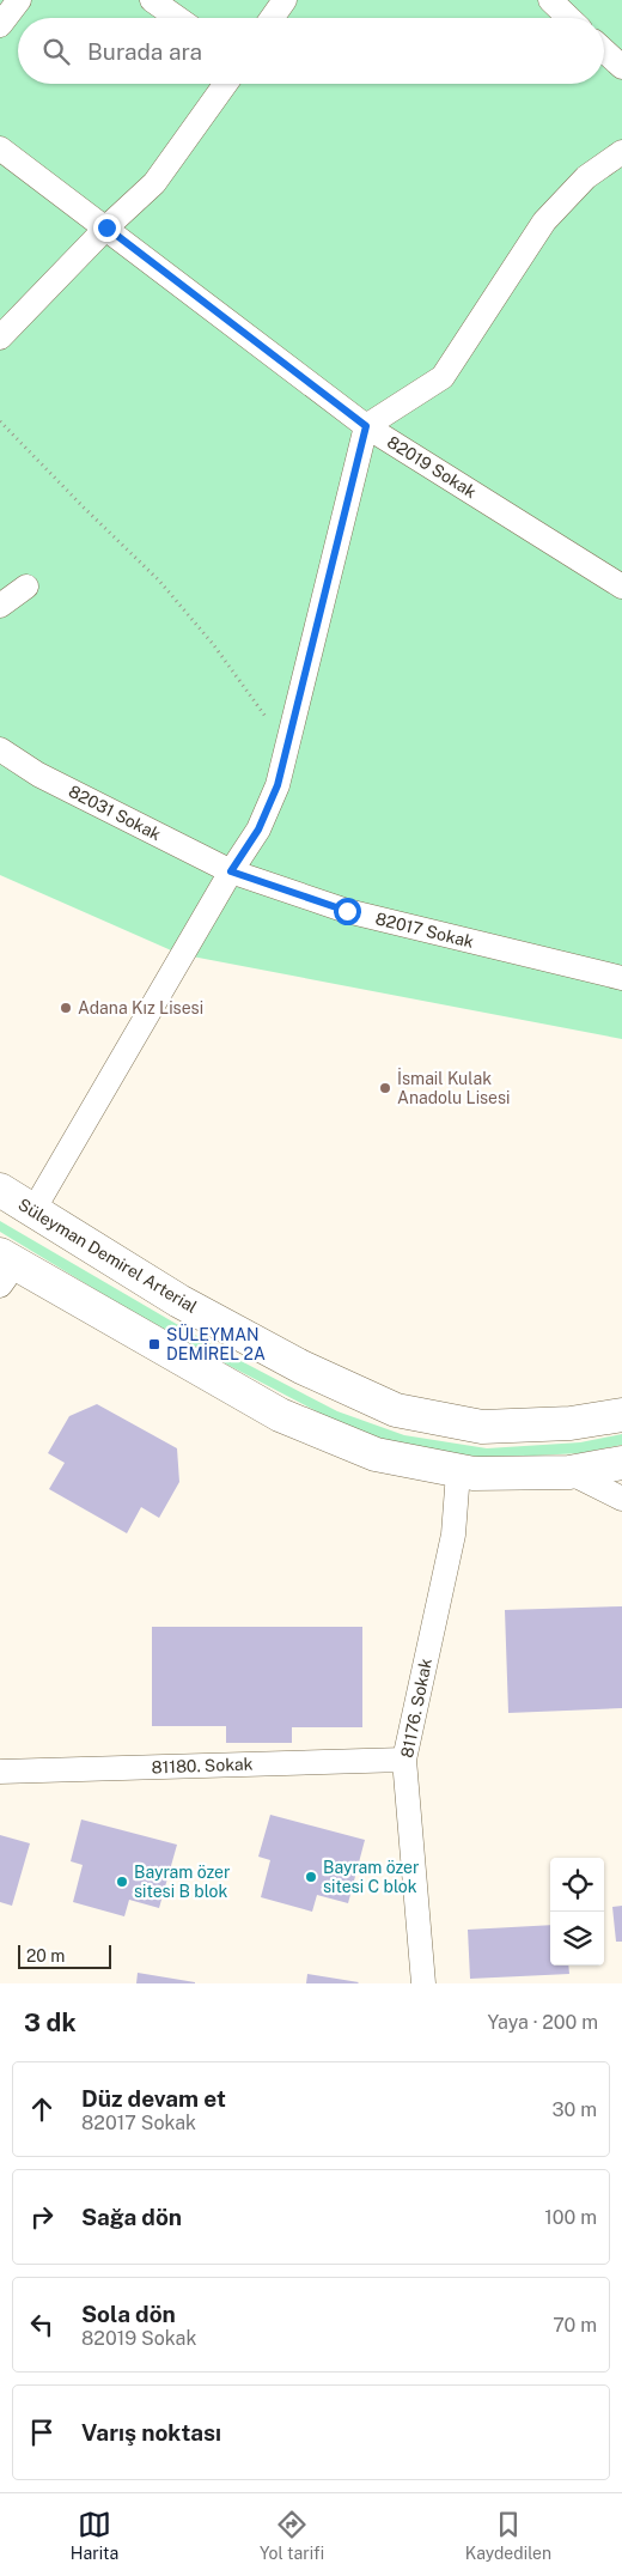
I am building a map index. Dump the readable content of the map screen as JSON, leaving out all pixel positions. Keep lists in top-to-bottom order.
{
  "streets": {
    "main road": ["Süleyman Demirel Arterial"],
    "street": [
      "82019 Sokak",
      "82031 Sokak",
      "82017 Sokak",
      "81176. Sokak",
      "81180. Sokak"
    ]
  },
  "crossings": [
    ["82031 Sokak", "82017 Sokak"],
    ["81176. Sokak", "81180. Sokak"]
  ],
  "places": {
    "other": [
      "Adana Kız Lisesi",
      "İsmail Kulak Anadolu Lisesi",
      "Bayram özer sitesi C blok",
      "Bayram özer sitesi B blok"
    ],
    "transit": ["SÜLEYMAN DEMİREL 2A"]
  },
  "scale_bar": "20 m",
  "page": {
    "search": "Burada ara",
    "scale": "20 m",
    "heading": ["3 dk", "Yaya · 200 m"],
    "list": [
      ["Düz devam et", "82017 Sokak", "30 m"],
      ["Sağa dön", "100 m"],
      ["Sola dön", "82019 Sokak", "70 m"],
      "Varış noktası"
    ],
    "nav": ["Harita", "Yol tarifi", "Kaydedilen"]
  }
}
